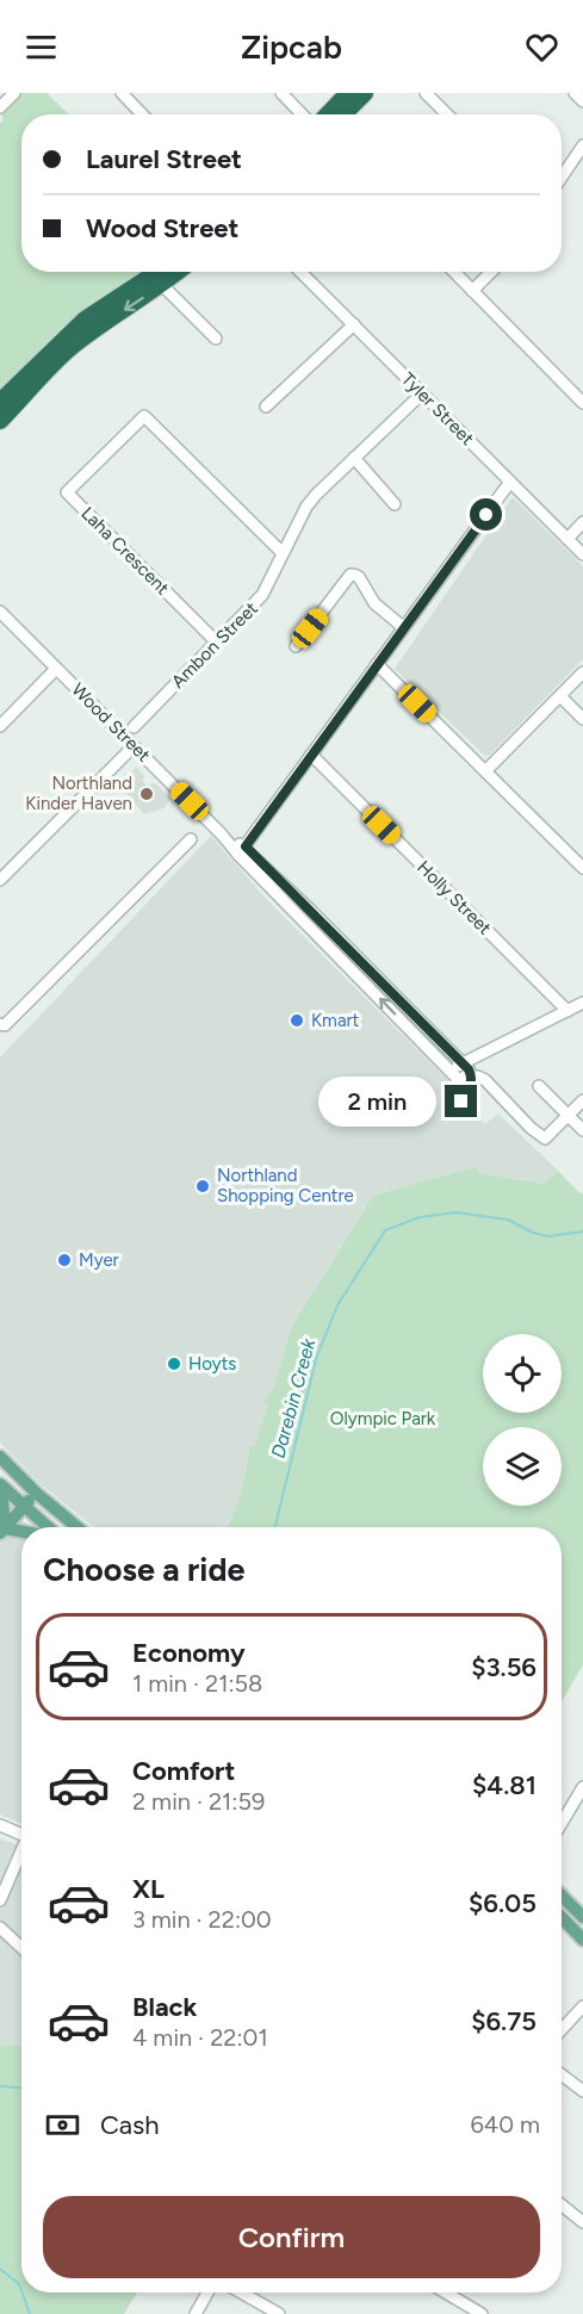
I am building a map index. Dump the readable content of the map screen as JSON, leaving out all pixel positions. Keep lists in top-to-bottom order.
{
  "streets": {
    "street": [
      "Tyler Street",
      "Laha Crescent",
      "Ambon Street",
      "Wood Street",
      "Holly Street"
    ]
  },
  "crossings": [
    ["Tyler Street", "Ambon Street"],
    ["Laha Crescent", "Ambon Street"]
  ],
  "water": ["Darebin Creek"],
  "parks": ["Olympic Park"],
  "places": [
    "Northland Kinder Haven",
    "Kmart",
    "Northland Shopping Centre",
    "Myer",
    "Hoyts"
  ],
  "page": {
    "header": "Zipcab",
    "banner": ["Laurel Street", "Wood Street"],
    "bubble": "2 min",
    "heading": "Choose a ride",
    "list": [
      {
        "name": "Economy",
        "note": "1 min · 21:58",
        "value": "$3.56"
      },
      {
        "name": "Comfort",
        "note": "2 min · 21:59",
        "value": "$4.81"
      },
      {
        "name": "XL",
        "note": "3 min · 22:00",
        "value": "$6.05"
      },
      {
        "name": "Black",
        "note": "4 min · 22:01",
        "value": "$6.75"
      }
    ],
    "pay": ["Cash", "640 m"],
    "buttons": "Confirm"
  }
}
